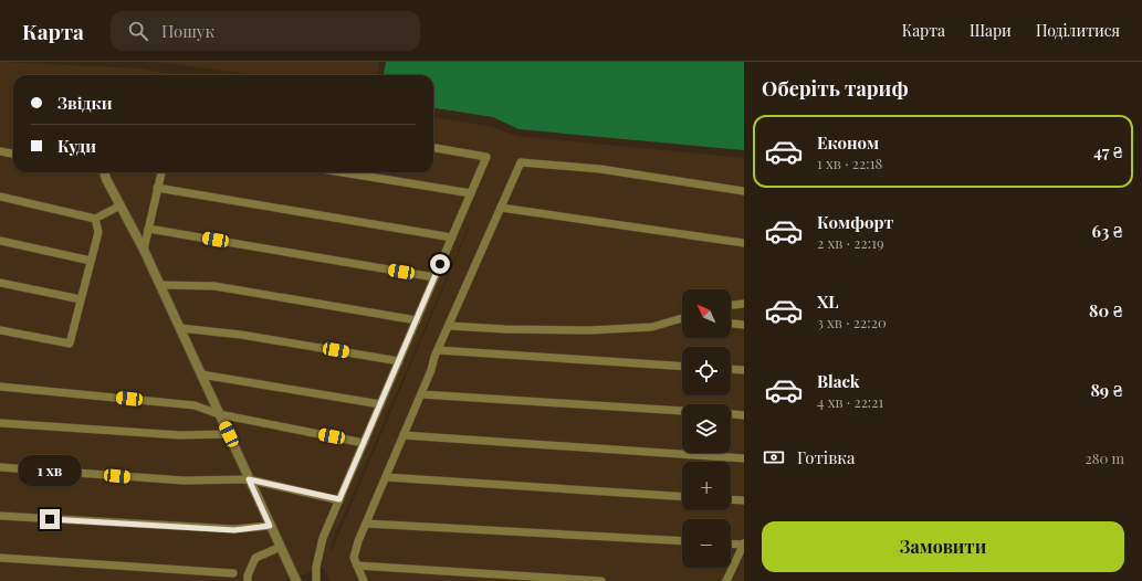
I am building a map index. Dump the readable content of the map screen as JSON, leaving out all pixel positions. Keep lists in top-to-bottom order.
{
  "north": "top left",
  "page": {
    "header": "Карта",
    "search": "Пошук",
    "nav": ["Карта", "Шари", "Поділитися"],
    "heading": "Оберіть тариф",
    "banner": ["Звідки", "Куди"],
    "list": [
      {
        "name": "Економ",
        "note": "1 хв · 22:18",
        "value": "47 ₴"
      },
      {
        "name": "Комфорт",
        "note": "2 хв · 22:19",
        "value": "63 ₴"
      },
      {
        "name": "XL",
        "note": "3 хв · 22:20",
        "value": "80 ₴"
      },
      {
        "name": "Black",
        "note": "4 хв · 22:21",
        "value": "89 ₴"
      }
    ],
    "map_buttons": ["+", "−"],
    "pay": ["Готівка", "280 m"],
    "bubble": "1 хв",
    "buttons": "Замовити"
  }
}
